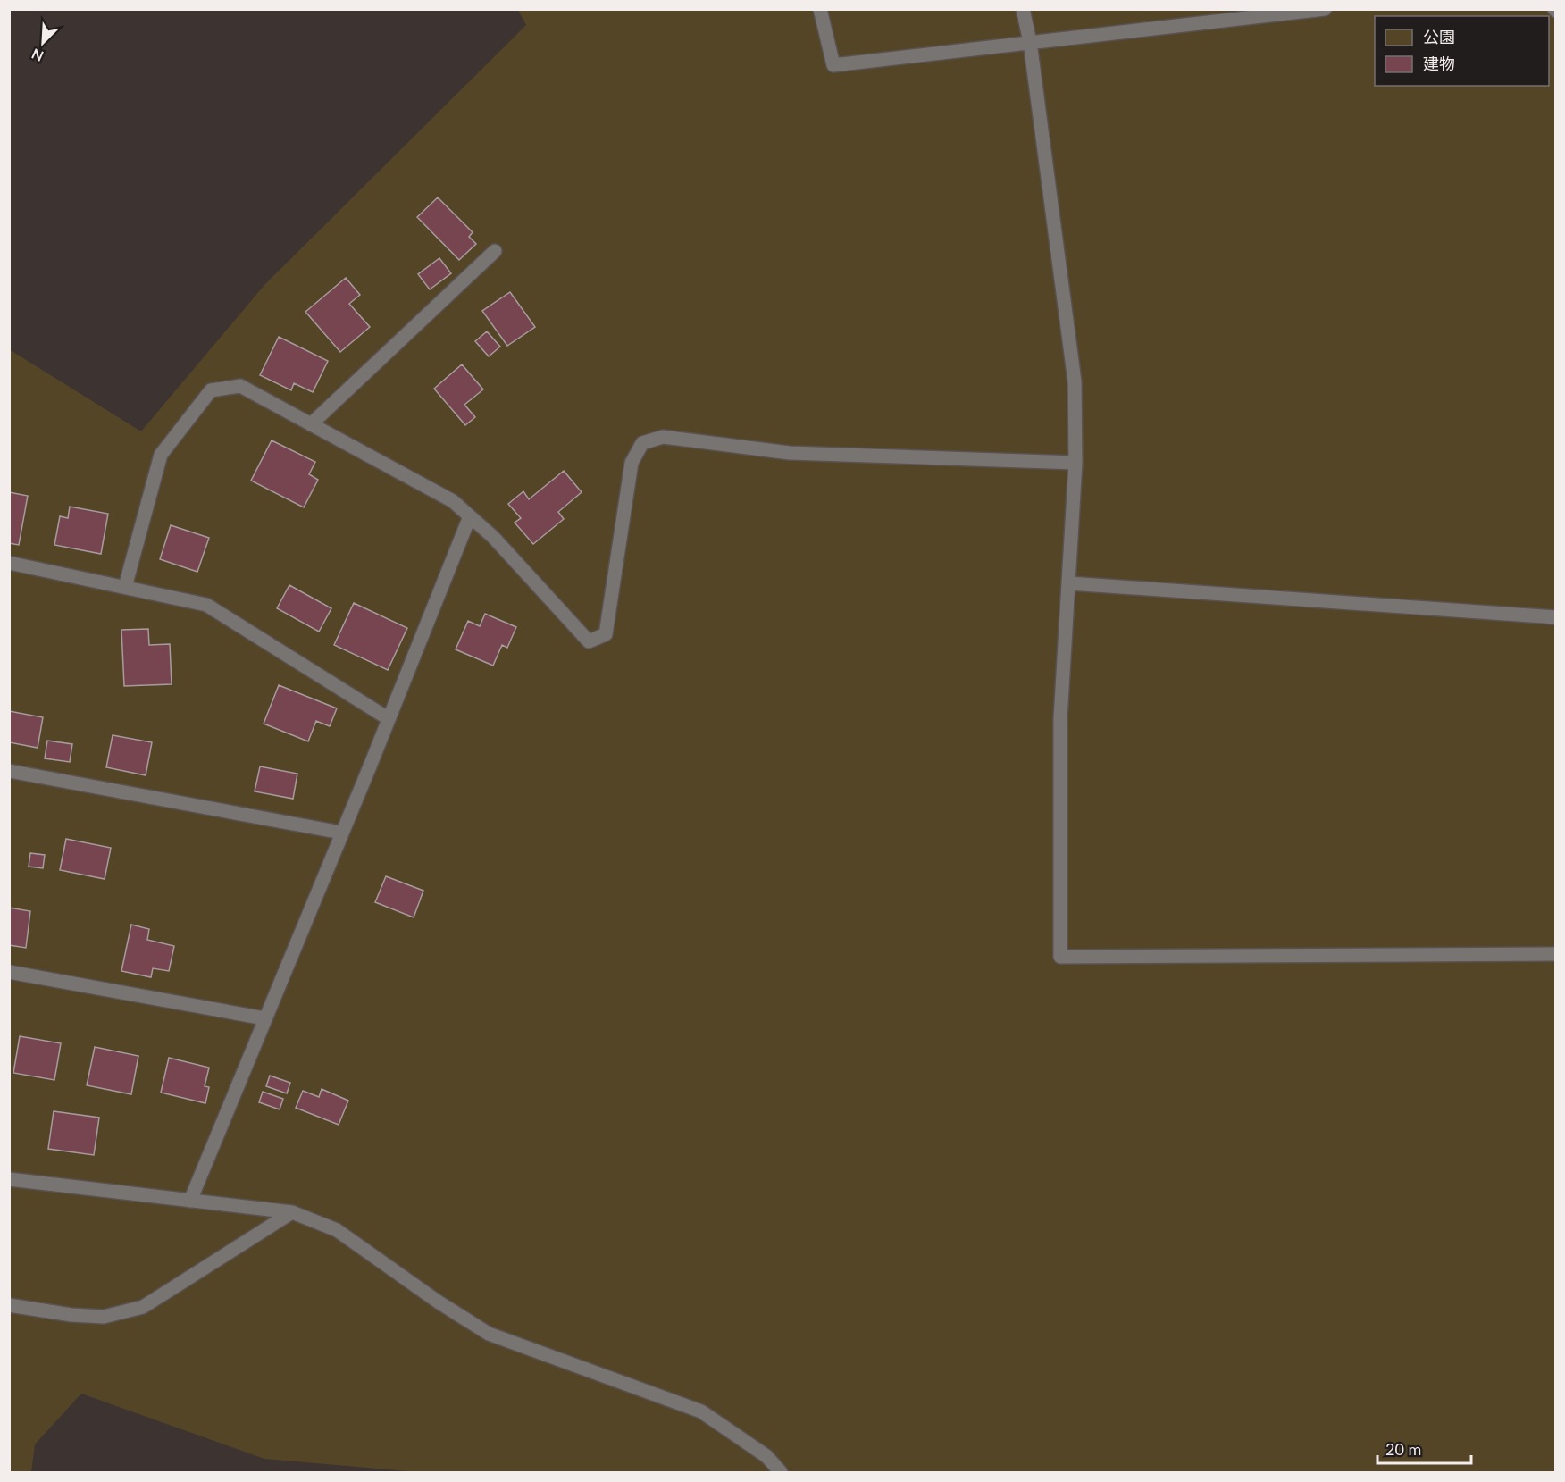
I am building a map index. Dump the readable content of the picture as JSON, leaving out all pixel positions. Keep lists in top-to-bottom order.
{
  "legend": ["公園", "建物"],
  "scale_bar": "20 m",
  "north": "bottom left"
}
